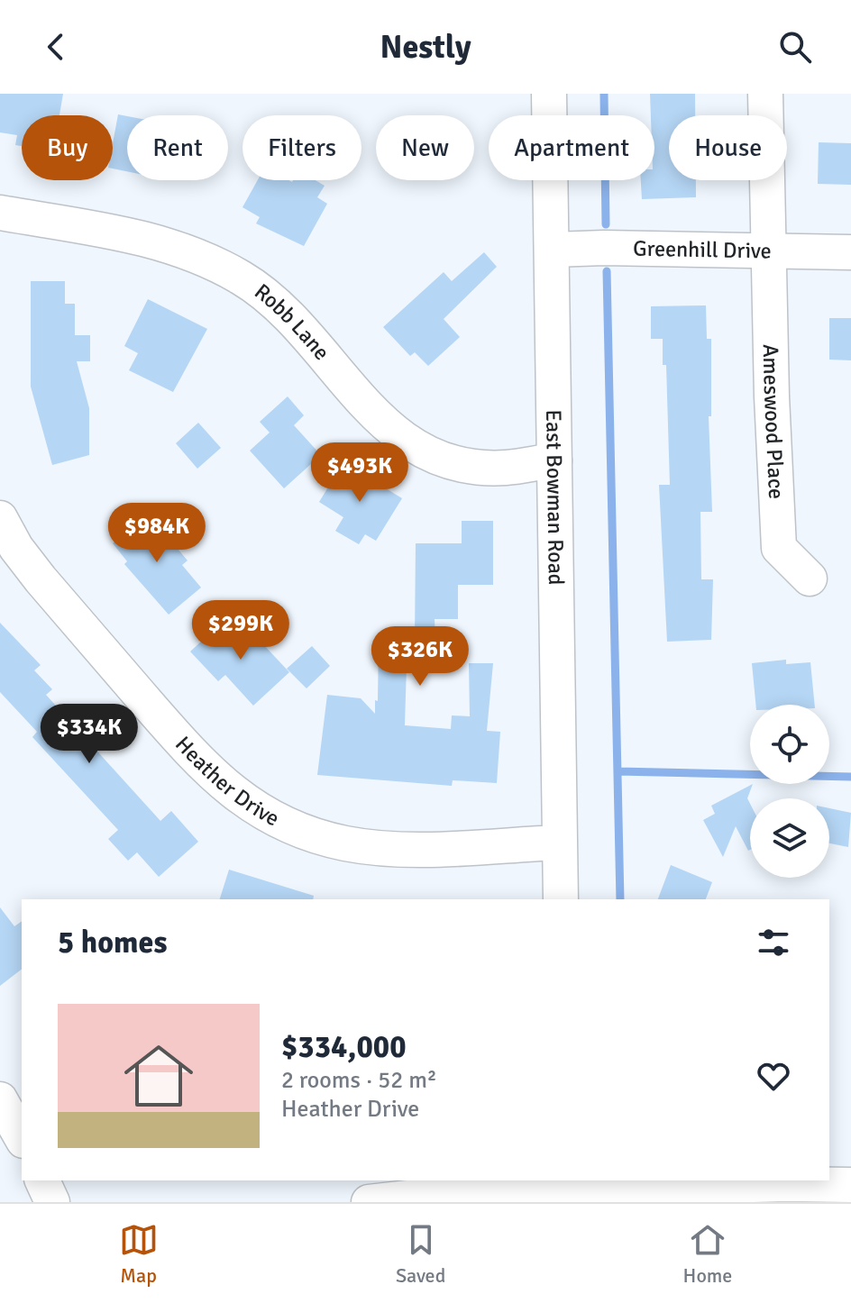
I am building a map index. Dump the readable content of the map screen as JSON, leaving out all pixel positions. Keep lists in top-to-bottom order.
{
  "streets": {
    "street": [
      "Greenhill Drive",
      "Robb Lane",
      "Ameswood Place",
      "East Bowman Road",
      "Heather Drive"
    ]
  },
  "crossings": [
    ["Greenhill Drive", "Ameswood Place"],
    ["Greenhill Drive", "East Bowman Road"],
    ["Robb Lane", "East Bowman Road"],
    ["East Bowman Road", "Heather Drive"]
  ],
  "page": {
    "header": "Nestly",
    "chip": [
      "Buy",
      "Rent",
      "Filters",
      "New",
      "Apartment",
      "House"
    ],
    "price": [
      "$493K",
      "$984K",
      "$299K",
      "$326K",
      "$334K"
    ],
    "heading": "5 homes",
    "list": [
      {
        "name": "$334,000",
        "note": "2 rooms · 52 m² · Heather Drive"
      }
    ],
    "tabs": ["Map", "Saved", "Home"]
  }
}
